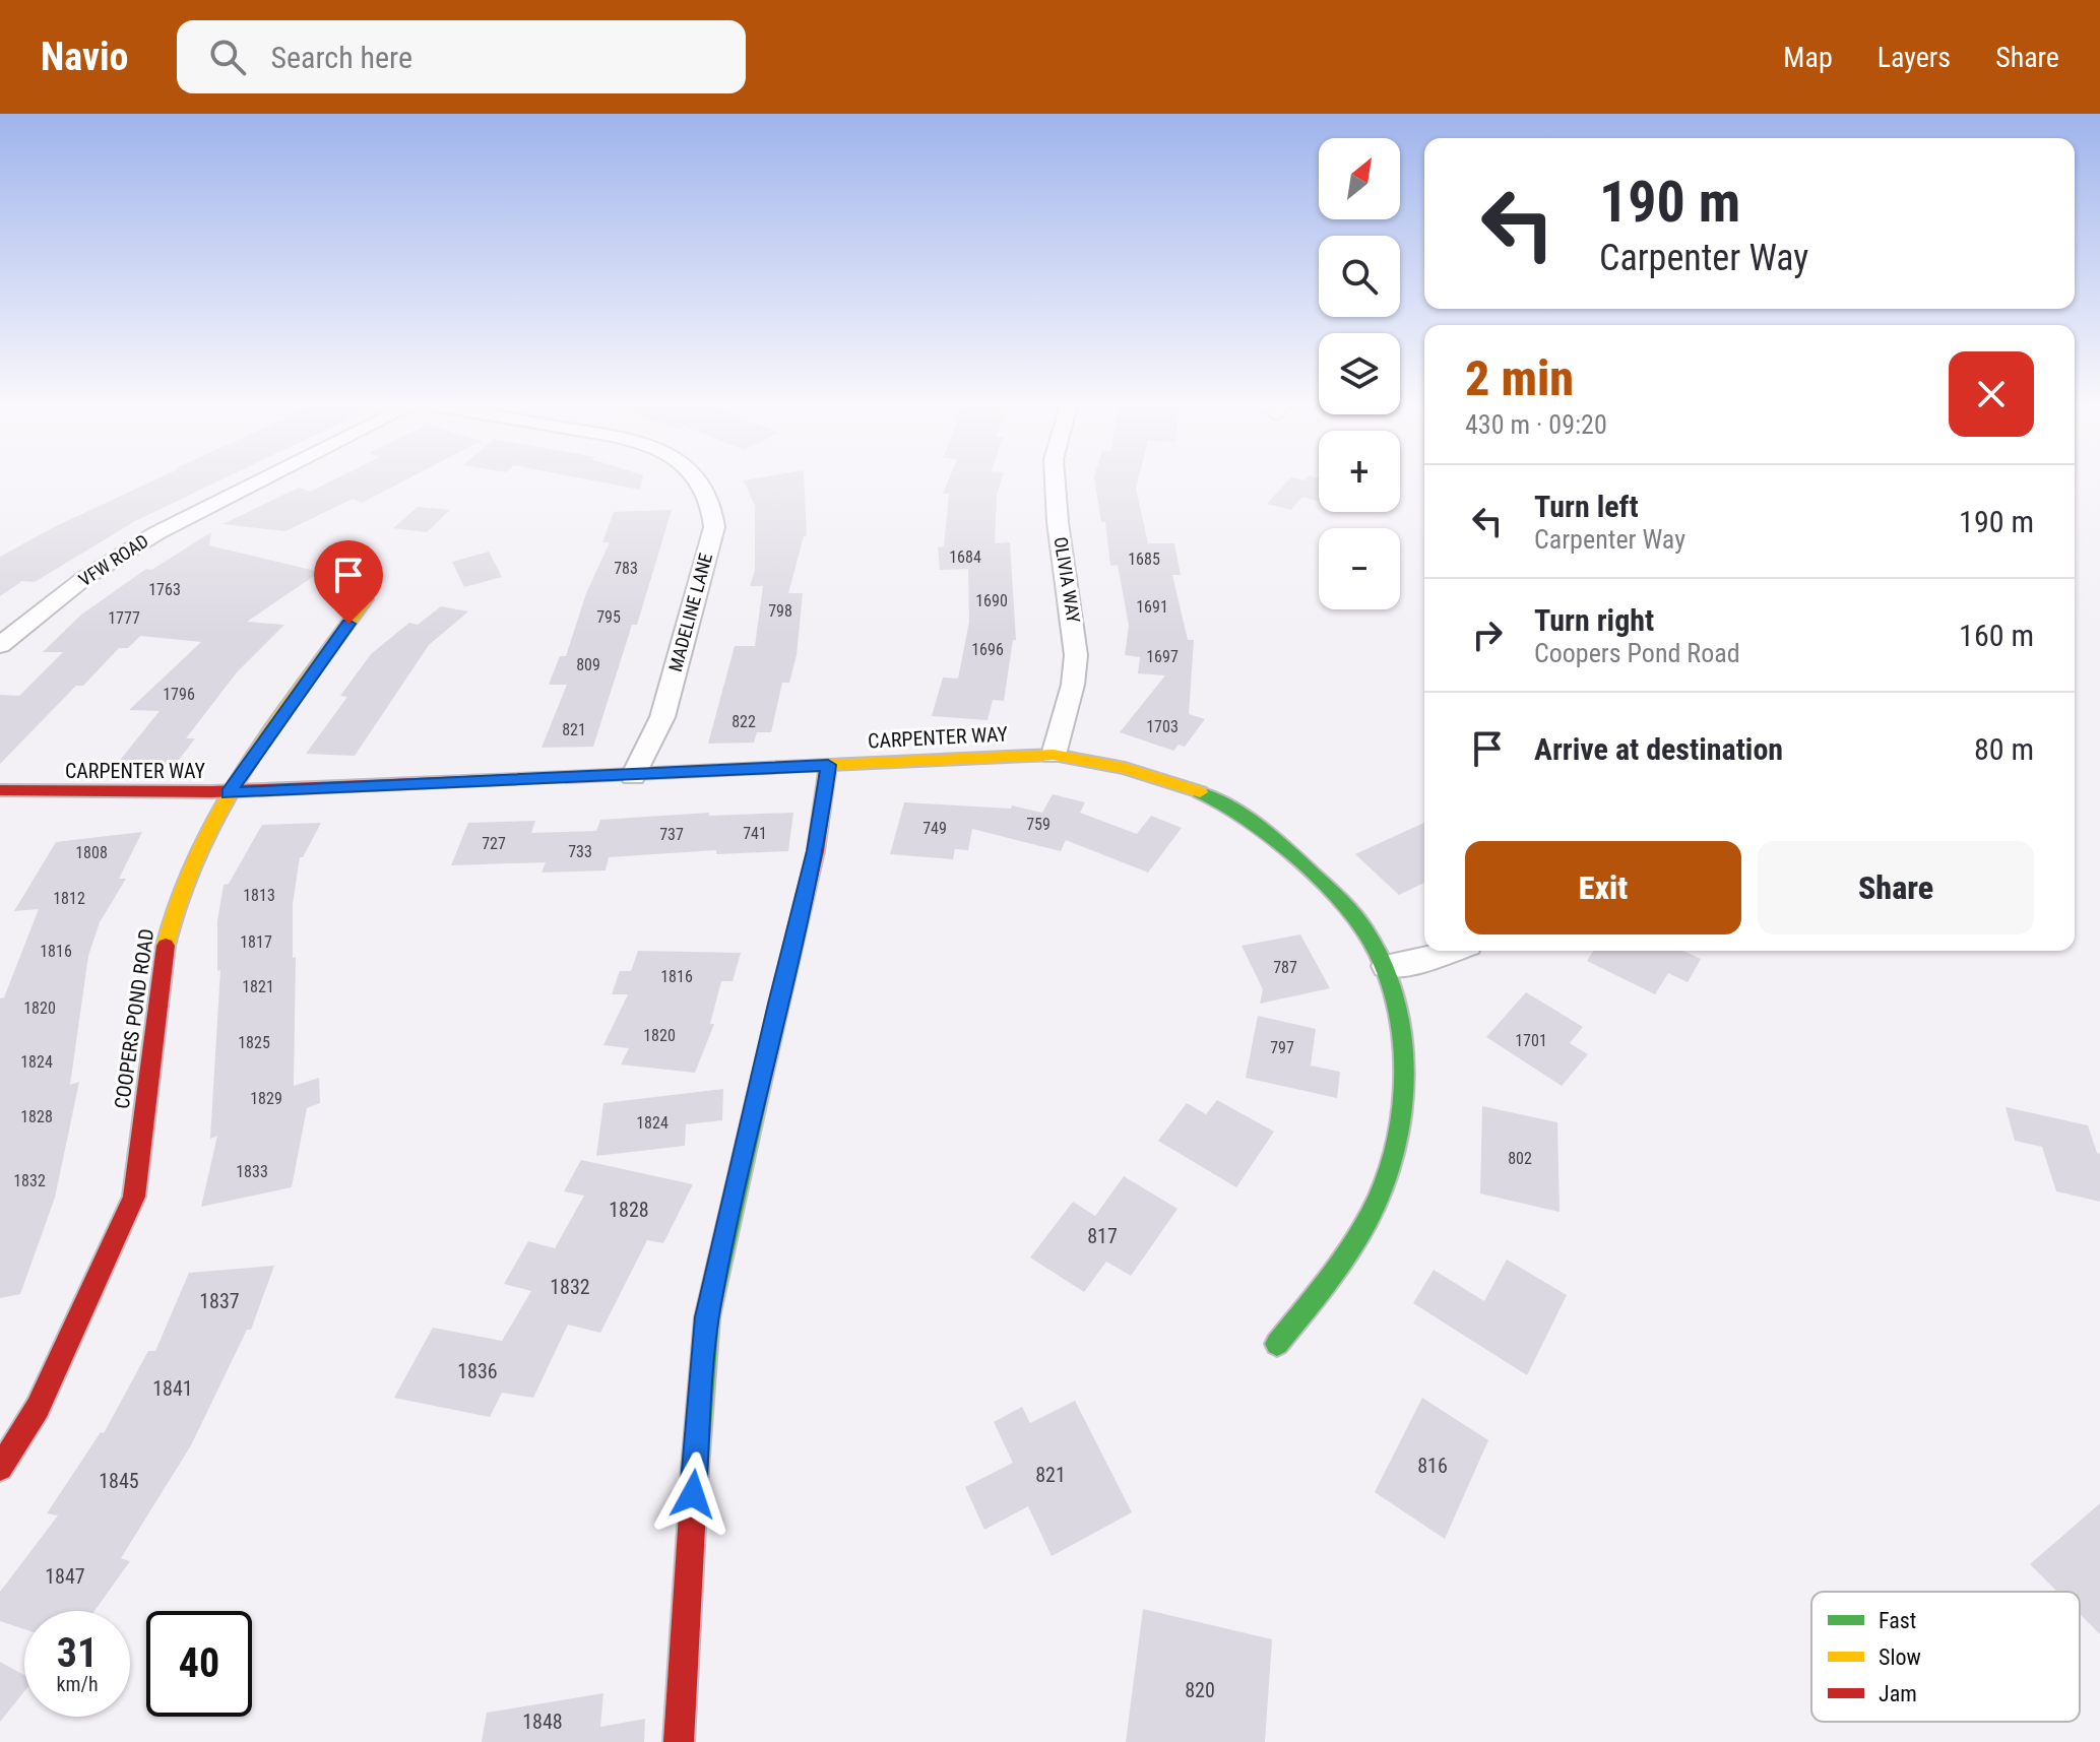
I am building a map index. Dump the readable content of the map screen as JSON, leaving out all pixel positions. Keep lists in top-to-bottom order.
{
  "streets": {
    "street": [
      "VFW ROAD",
      "OLIVIA WAY",
      "MADELINE LANE",
      "CARPENTER WAY",
      "COOPERS POND ROAD"
    ]
  },
  "crossings": [
    ["OLIVIA WAY", "CARPENTER WAY"],
    ["MADELINE LANE", "CARPENTER WAY"],
    ["CARPENTER WAY", "COOPERS POND ROAD"]
  ],
  "house_numbers": [
    "1684",
    "1685",
    "783",
    "1763",
    "1690",
    "1691",
    "798",
    "795",
    "1777",
    "1696",
    "1697",
    "809",
    "1796",
    "822",
    "1703",
    "821",
    "759",
    "749",
    "741",
    "737",
    "727",
    "733",
    "1808",
    "1813",
    "1812",
    "1817",
    "1816",
    "787",
    "1816",
    "1821",
    "1820",
    "1820",
    "1701",
    "1825",
    "797",
    "1824",
    "1829",
    "1828",
    "1824",
    "802",
    "1833",
    "1832",
    "1828",
    "817",
    "1832",
    "1837",
    "1836",
    "1841",
    "816",
    "821",
    "1845",
    "1847",
    "820",
    "1848"
  ],
  "legend": ["Fast", "Slow", "Jam"],
  "north": "top right",
  "page": {
    "header": "Navio",
    "search": "Search here",
    "nav": ["Map", "Layers", "Share"],
    "map_buttons": ["+", "−"],
    "turn": ["190 m", "Carpenter Way"],
    "heading": ["2 min", "430 m · 09:20"],
    "list": [
      {
        "name": "Turn left",
        "note": "Carpenter Way",
        "value": "190 m"
      },
      {
        "name": "Turn right",
        "note": "Coopers Pond Road",
        "value": "160 m"
      },
      {
        "name": "Arrive at destination",
        "value": "80 m"
      }
    ],
    "buttons": ["Exit", "Share"],
    "speed": "31 km/h",
    "limit": "40"
  }
}
